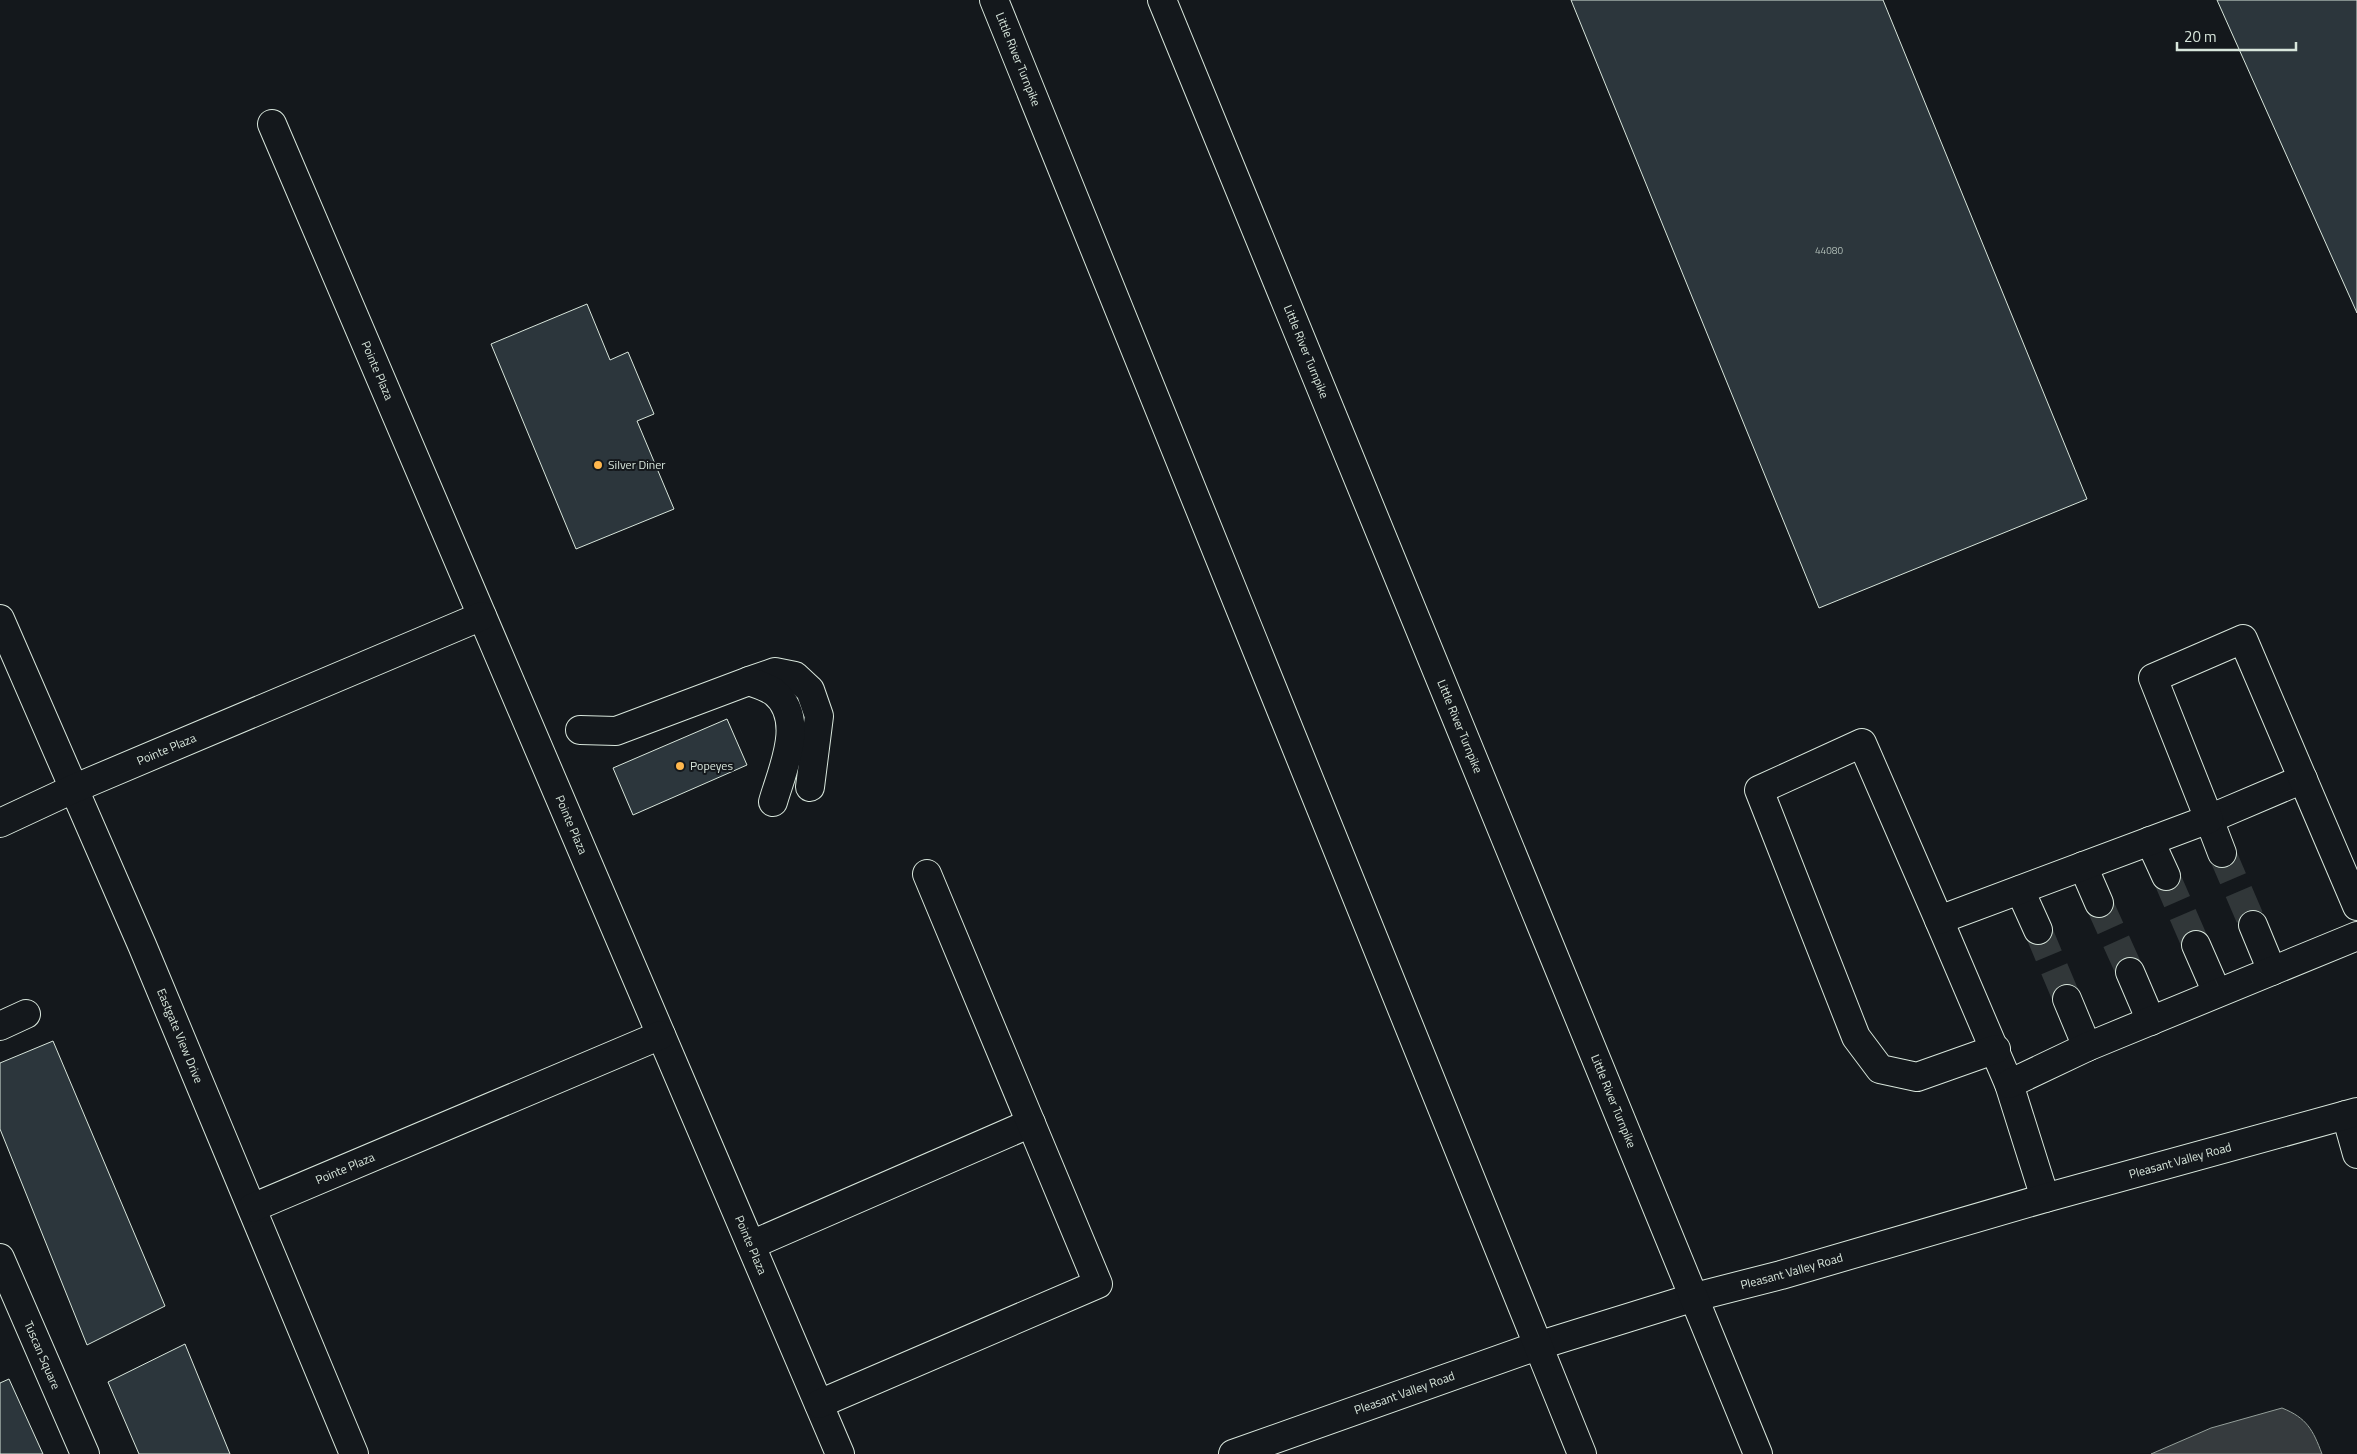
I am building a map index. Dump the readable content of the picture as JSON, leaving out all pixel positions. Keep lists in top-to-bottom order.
{
  "streets": {
    "main road": [
      "Little River Turnpike",
      "Pointe Plaza",
      "Eastgate View Drive",
      "Pleasant Valley Road",
      "Tuscan Square"
    ]
  },
  "crossings": [
    ["Little River Turnpike", "Pleasant Valley Road"],
    ["Pointe Plaza", "Eastgate View Drive"]
  ],
  "places": ["Silver Diner", "Popeyes"],
  "house_numbers": ["44080"],
  "scale_bar": "20 m"
}
